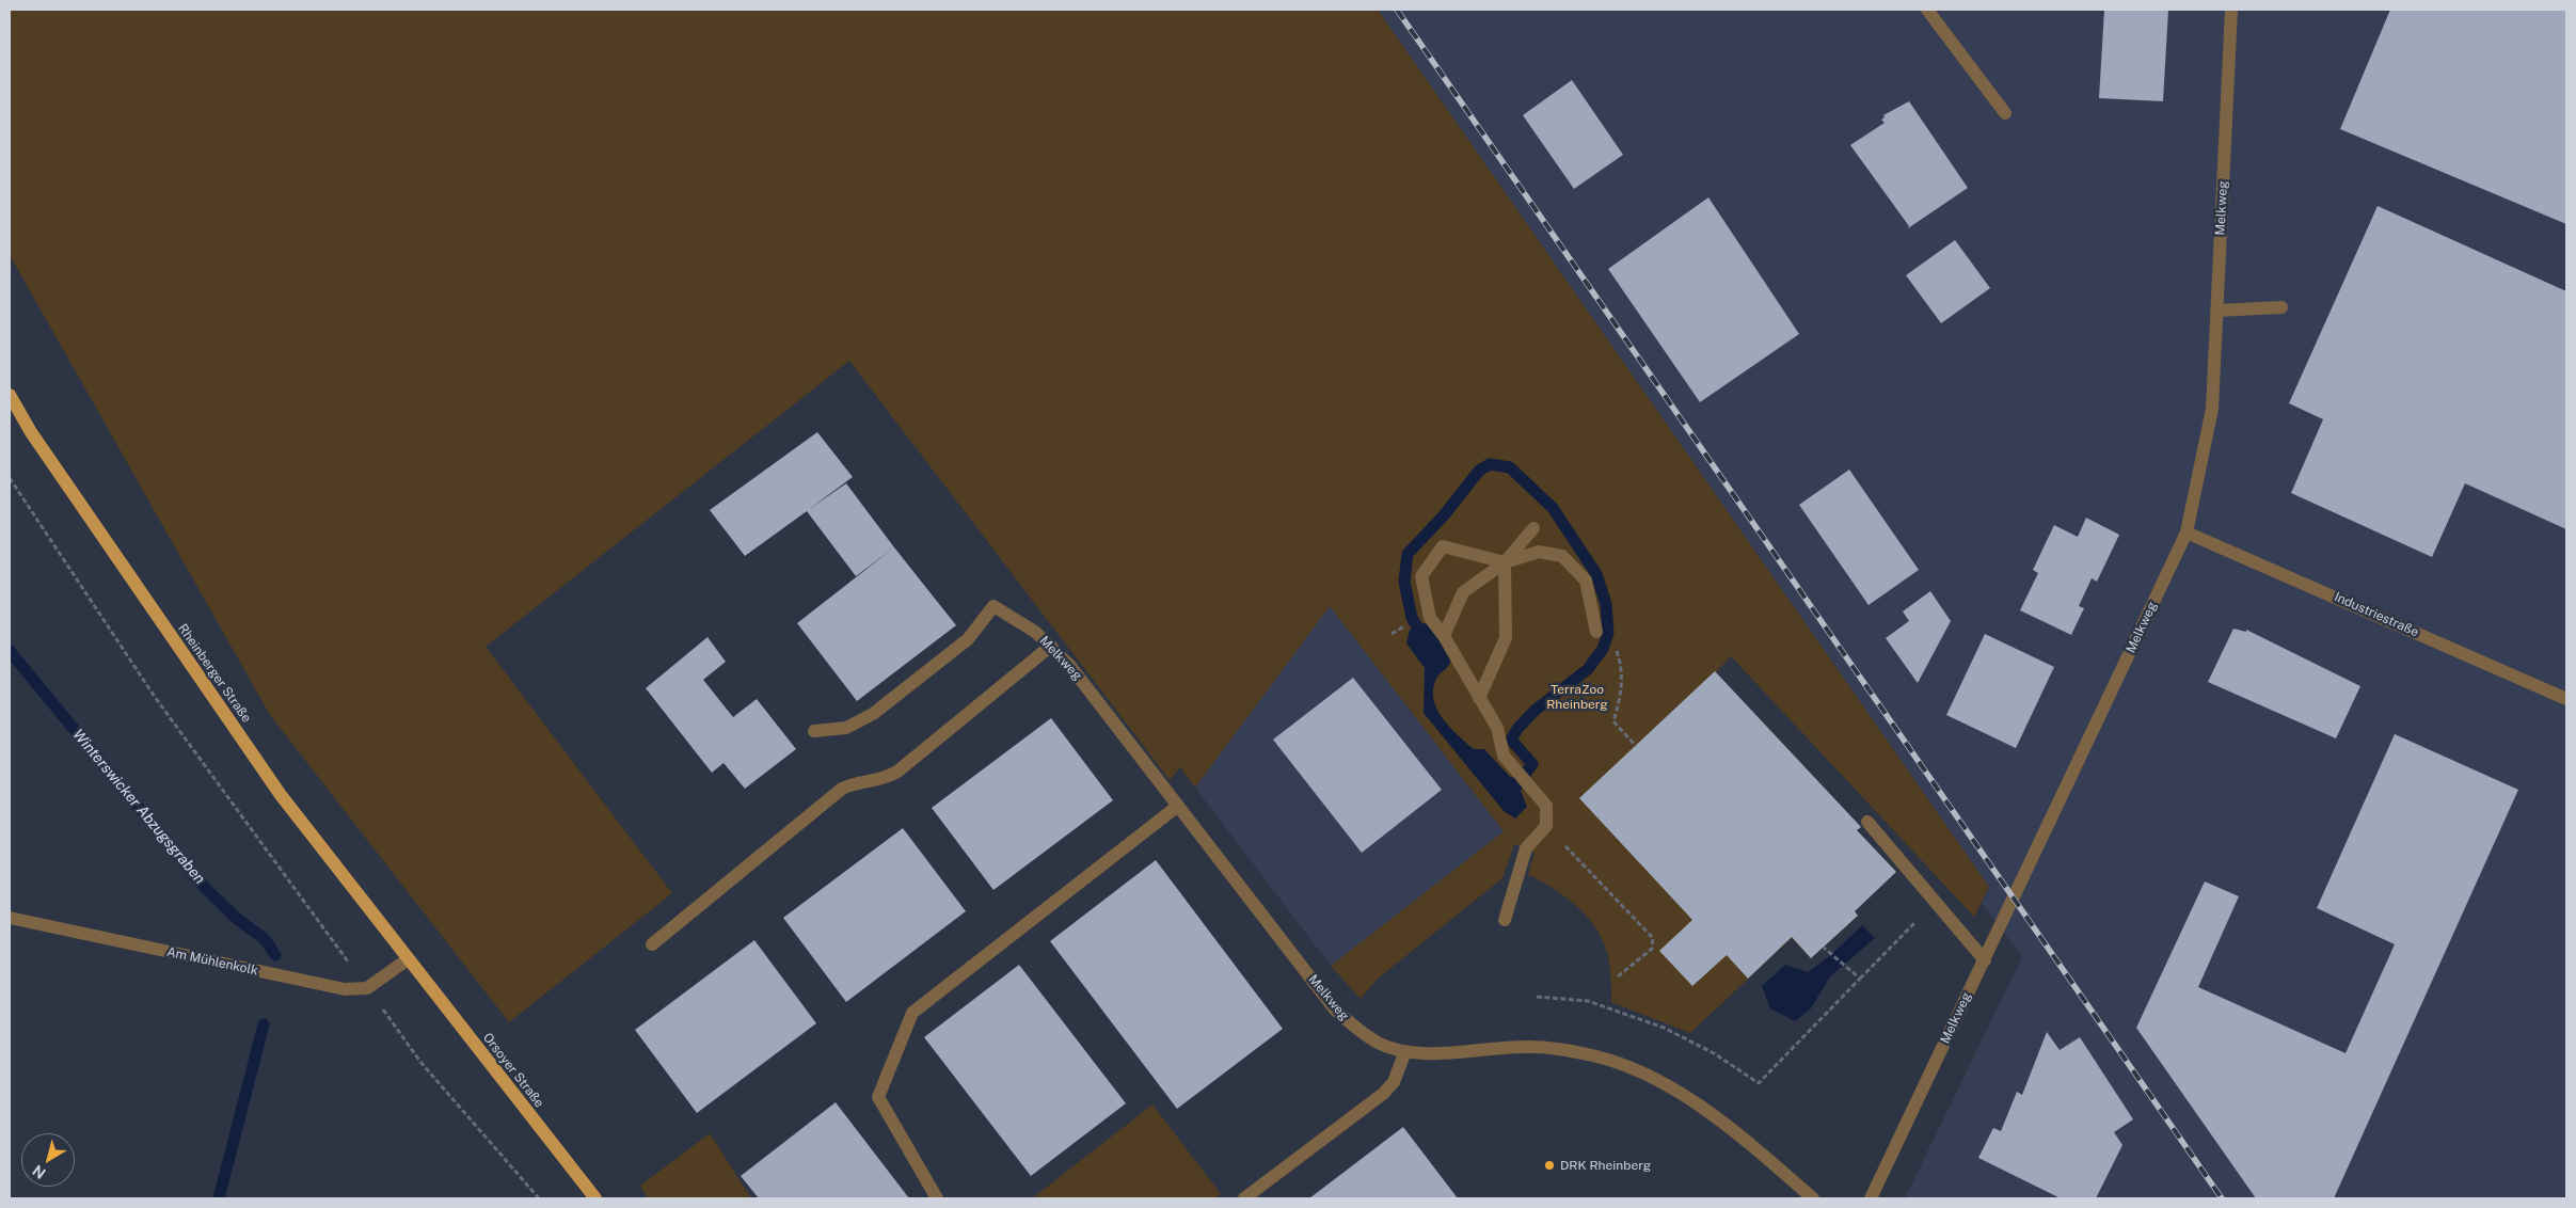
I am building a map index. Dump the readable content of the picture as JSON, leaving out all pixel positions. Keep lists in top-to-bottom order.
{
  "streets": {
    "main road": ["Rheinberger Straße", "Orsoyer Straße"],
    "street": ["Melkweg", "Industriestraße", "Am Mühlenkolk"]
  },
  "crossings": [
    ["Melkweg", "Industriestraße"],
    ["Rheinberger Straße", "Orsoyer Straße"]
  ],
  "water": ["Winterswicker Abzugsgraben"],
  "parks": ["TerraZoo Rheinberg"],
  "places": ["DRK Rheinberg"],
  "north": "bottom left"
}
